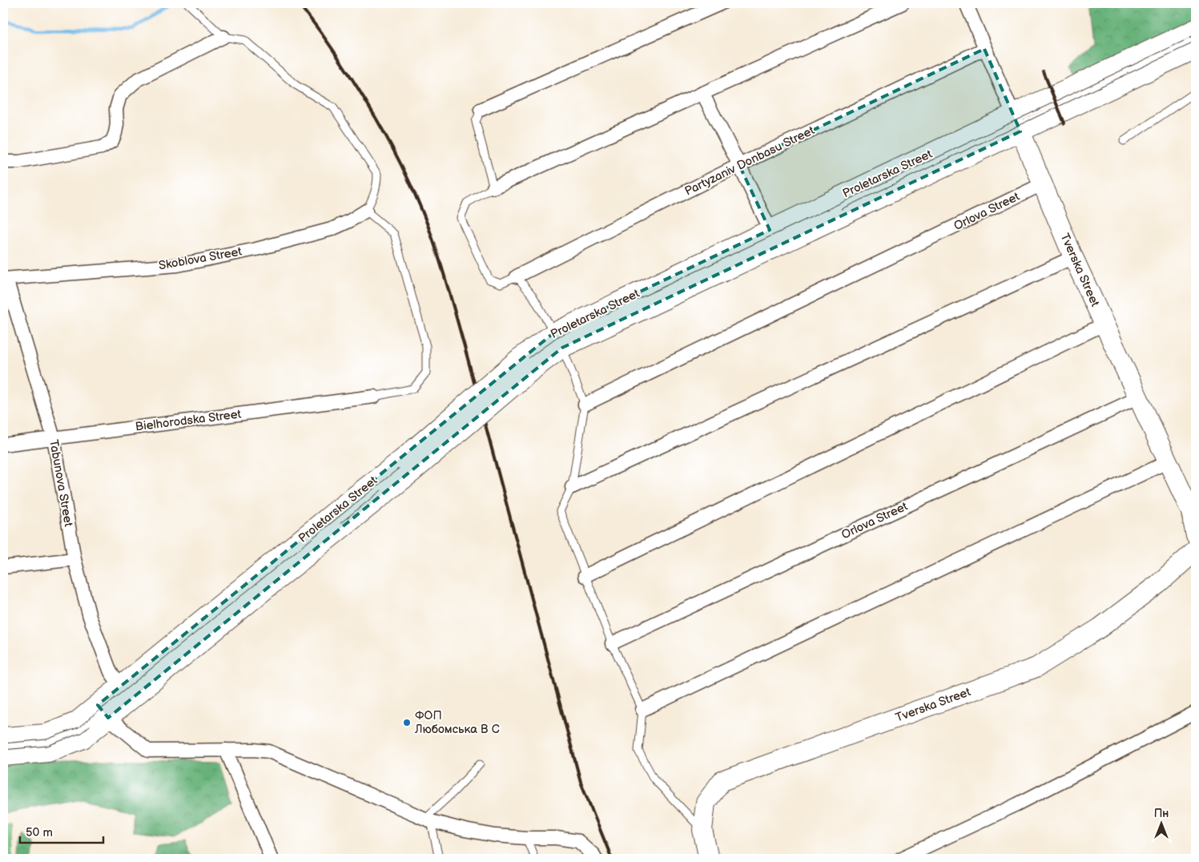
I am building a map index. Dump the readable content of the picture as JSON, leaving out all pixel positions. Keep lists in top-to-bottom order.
{
  "streets": {
    "main road": ["Proletarska Street", "Tverska Street"],
    "street": [
      "Partyzaniv Donbasu Street",
      "Orlova Street",
      "Skoblova Street",
      "Bielhorodska Street",
      "Tabunova Street"
    ]
  },
  "crossings": [
    ["Partyzaniv Donbasu Street", "Tverska Street"],
    ["Proletarska Street", "Tverska Street"],
    ["Proletarska Street", "Tabunova Street"],
    ["Orlova Street", "Tverska Street"],
    ["Skoblova Street", "Tabunova Street"],
    ["Bielhorodska Street", "Tabunova Street"]
  ],
  "places": ["ФОП Любомська В С"],
  "scale_bar": "50 m",
  "north": "top"
}
